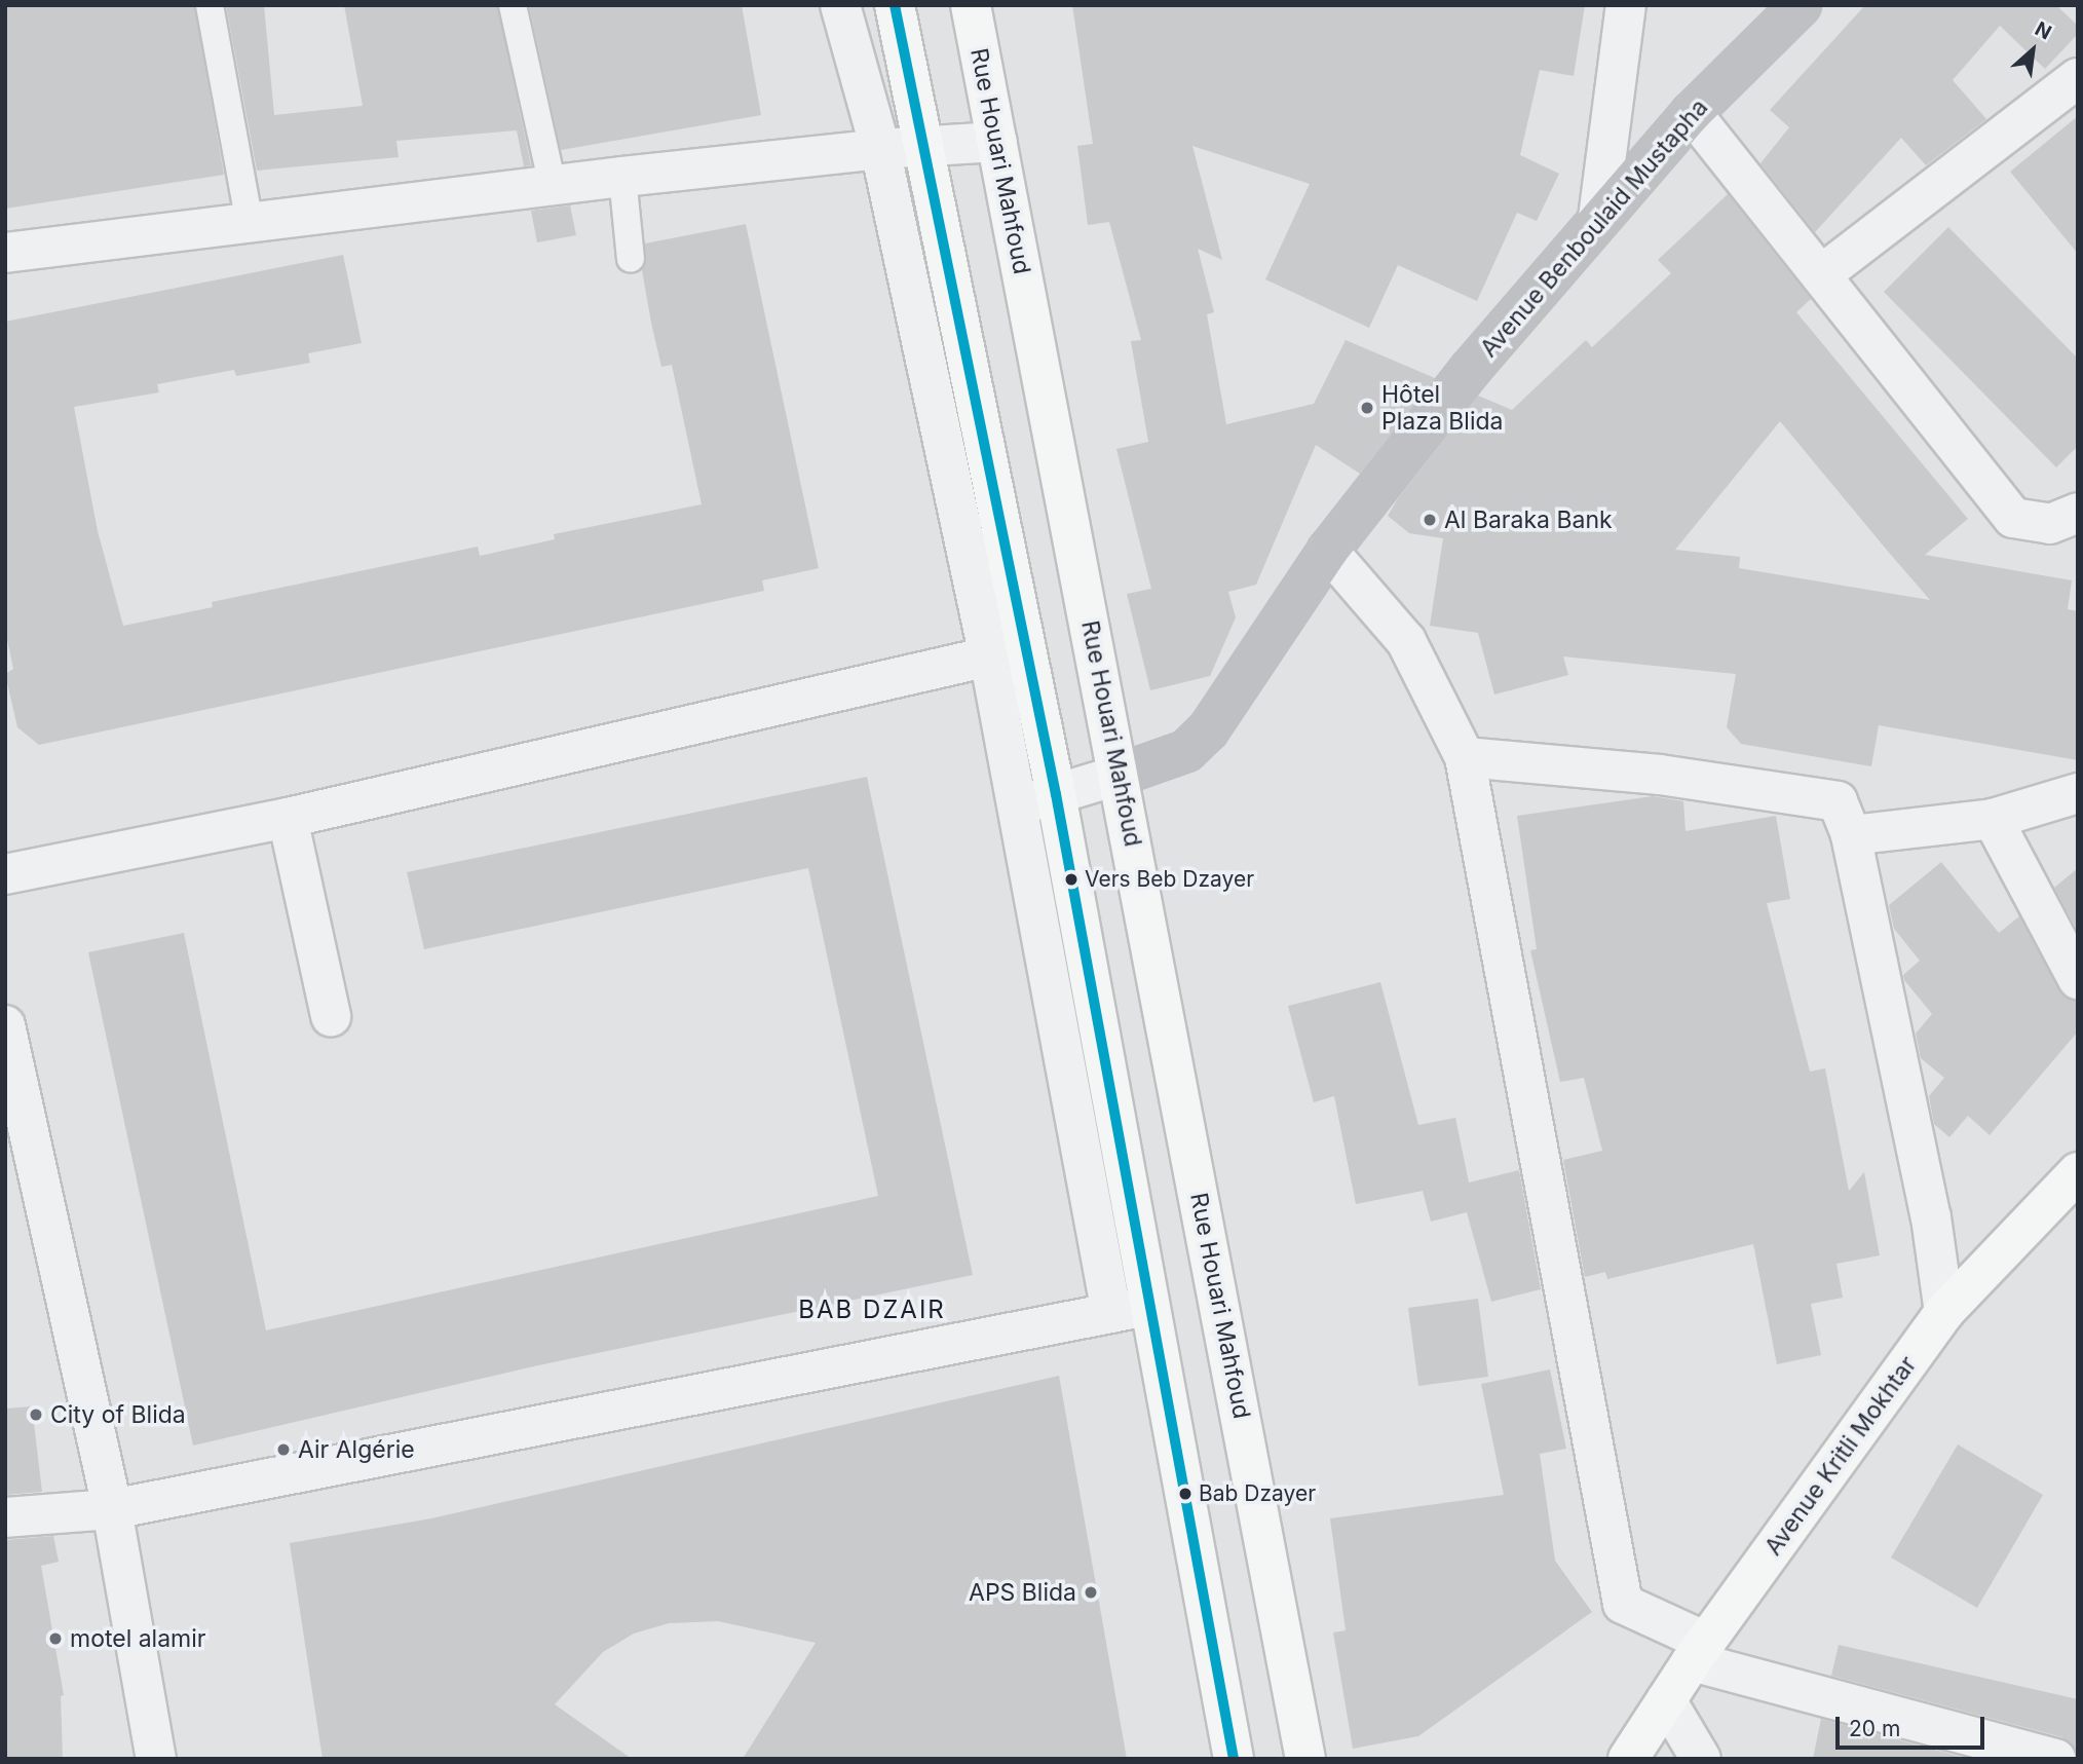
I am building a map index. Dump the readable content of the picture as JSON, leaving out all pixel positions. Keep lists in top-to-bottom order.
{
  "streets": {
    "main road": ["Rue Houari Mahfoud", "Avenue Benboulaid Mustapha", "Avenue Kritli Mokhtar"]
  },
  "crossings": [
    ["Rue Houari Mahfoud", "Avenue Benboulaid Mustapha"]
  ],
  "districts": ["BAB DZAIR"],
  "places": [
    "Hôtel Plaza Blida",
    "Al Baraka Bank",
    "Vers Beb Dzayer",
    "City of Blida",
    "Air Algérie",
    "Bab Dzayer",
    "APS Blida",
    "motel alamir"
  ],
  "scale_bar": "20 m",
  "north": "top right"
}
